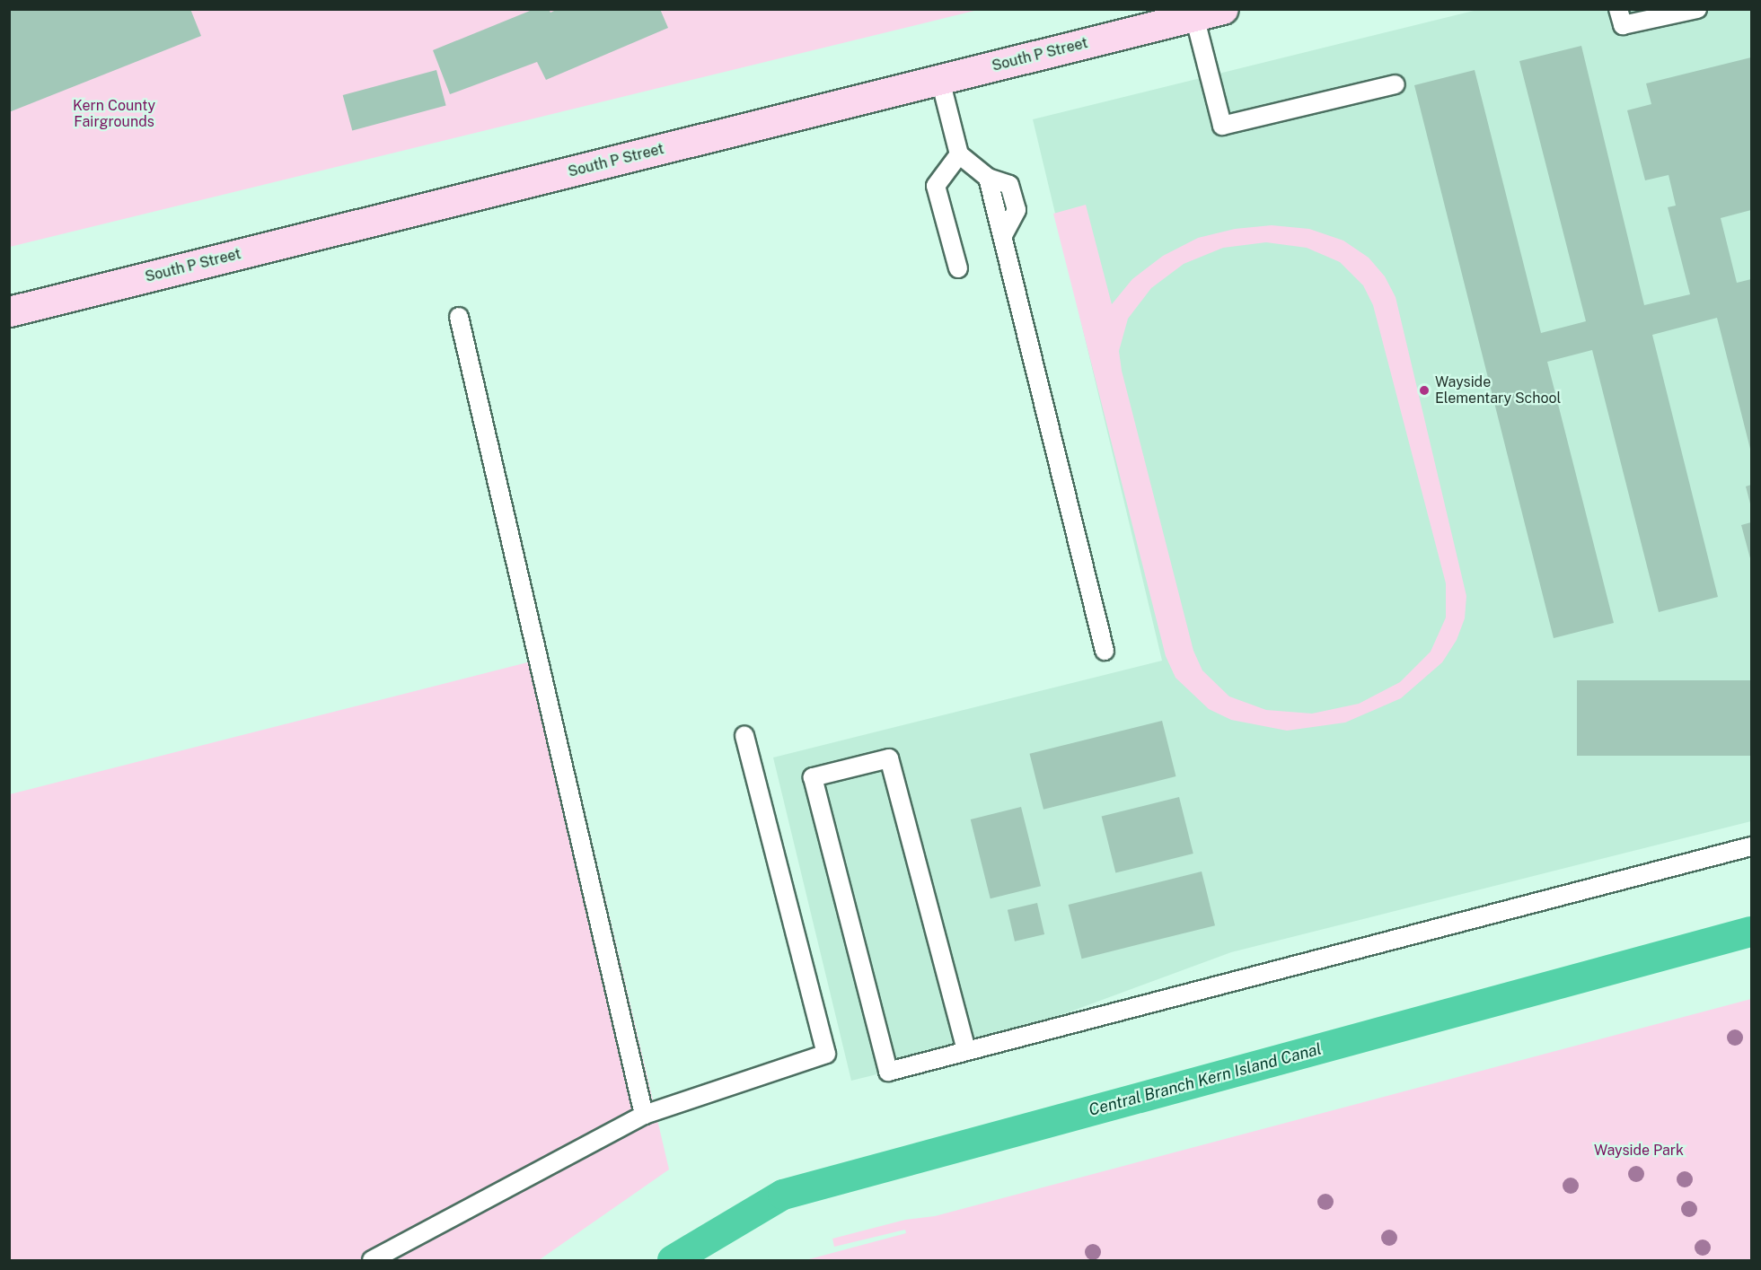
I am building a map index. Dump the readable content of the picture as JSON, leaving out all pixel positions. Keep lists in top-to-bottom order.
{
  "streets": {
    "street": ["South P Street"]
  },
  "water": ["Central Branch Kern Island Canal"],
  "parks": ["Kern County Fairgrounds", "Wayside Park"],
  "places": ["Wayside Elementary School"]
}
